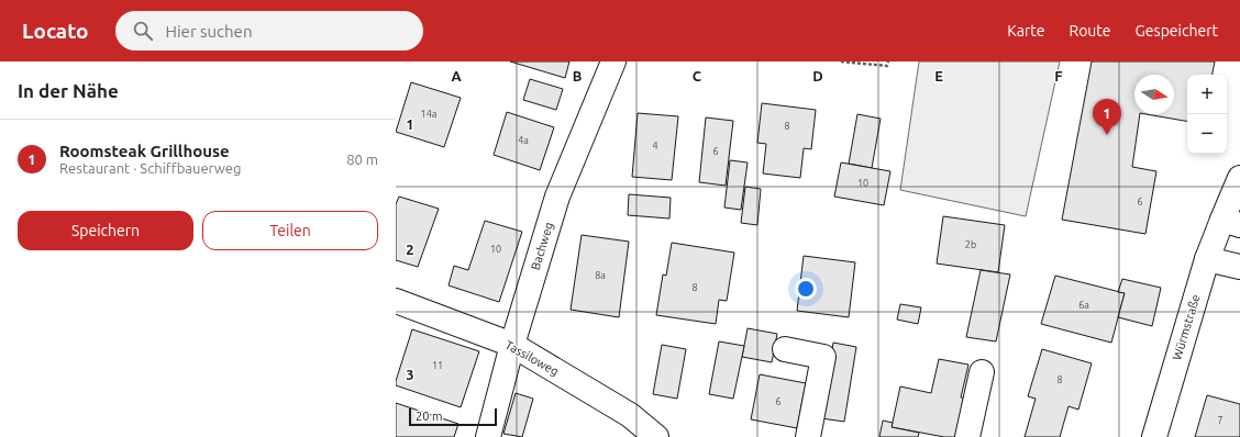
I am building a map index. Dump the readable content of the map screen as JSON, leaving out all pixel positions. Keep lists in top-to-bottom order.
{
  "streets": {
    "main road": ["Bachweg", "Würmstraße", "Tassiloweg"]
  },
  "crossings": [
    ["Bachweg", "Tassiloweg"]
  ],
  "house_numbers": [
    "14a",
    "8",
    "4a",
    "4",
    "6",
    "10",
    "6",
    "2b",
    "10",
    "8a",
    "8",
    "6a",
    "11",
    "8",
    "6",
    "7"
  ],
  "scale_bar": "20 m",
  "north": "right",
  "page": {
    "header": "Locato",
    "search": "Hier suchen",
    "nav": ["Karte", "Route", "Gespeichert"],
    "heading": "In der Nähe",
    "map_buttons": ["+", "−"],
    "pins": "1",
    "list": [
      {
        "mark": "1",
        "name": "Roomsteak Grillhouse",
        "note": "Restaurant · Schiffbauerweg",
        "value": "80 m"
      }
    ],
    "buttons": ["Speichern", "Teilen"],
    "scale": "20 m"
  },
  "grid": {
    "columns": [
      "A",
      "B",
      "C",
      "D",
      "E",
      "F"
    ],
    "rows": ["1", "2", "3"]
  }
}
